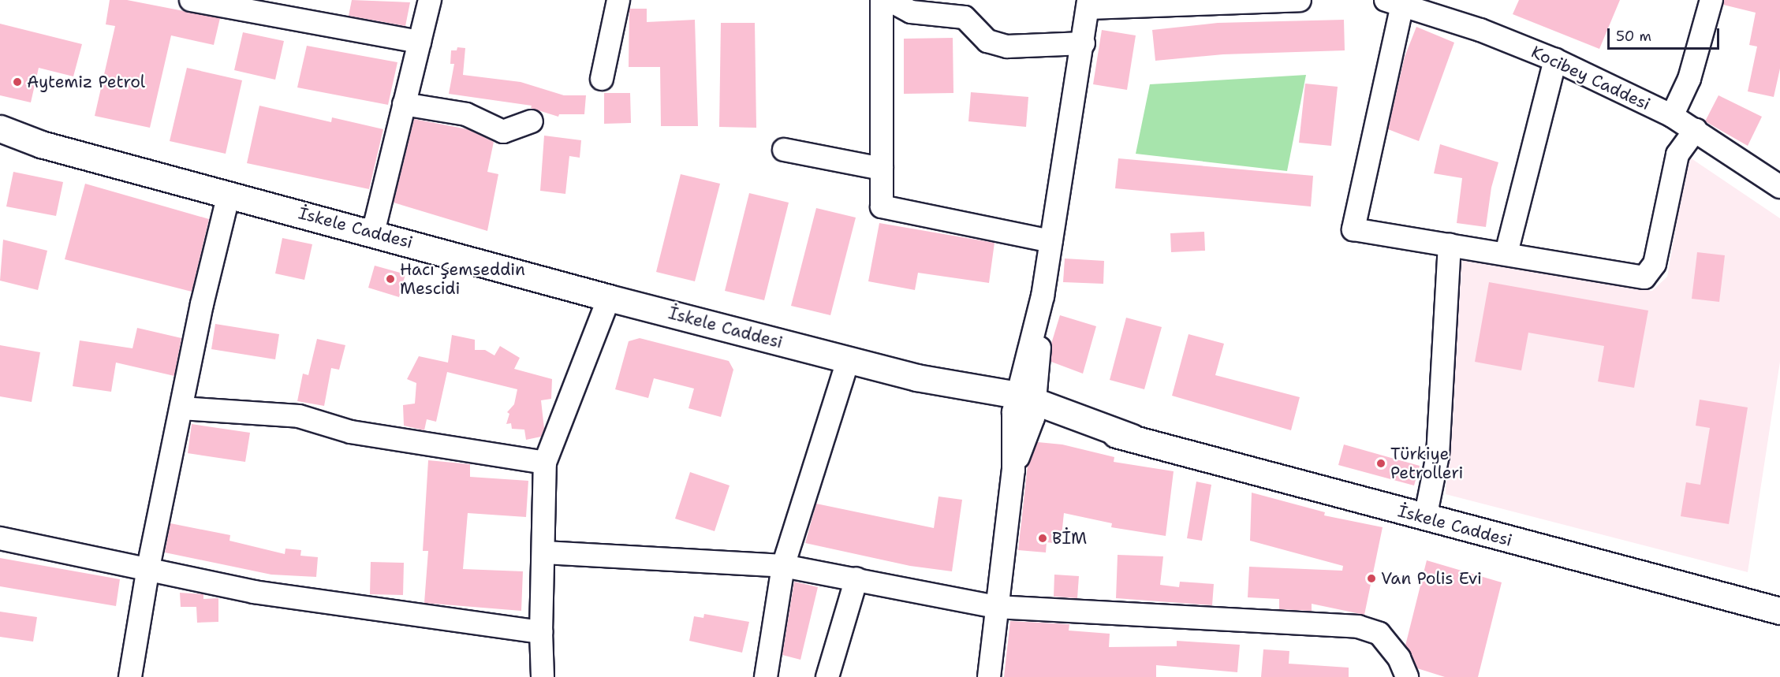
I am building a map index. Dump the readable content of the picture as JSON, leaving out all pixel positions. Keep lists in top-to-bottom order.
{
  "streets": {
    "main road": ["İskele Caddesi"],
    "street": ["Kocibey Caddesi"]
  },
  "places": [
    "Aytemiz Petrol",
    "Hacı Şemseddin Mescidi",
    "Türkiye Petrolleri",
    "BİM",
    "Van Polis Evi"
  ],
  "scale_bar": "50 m"
}
